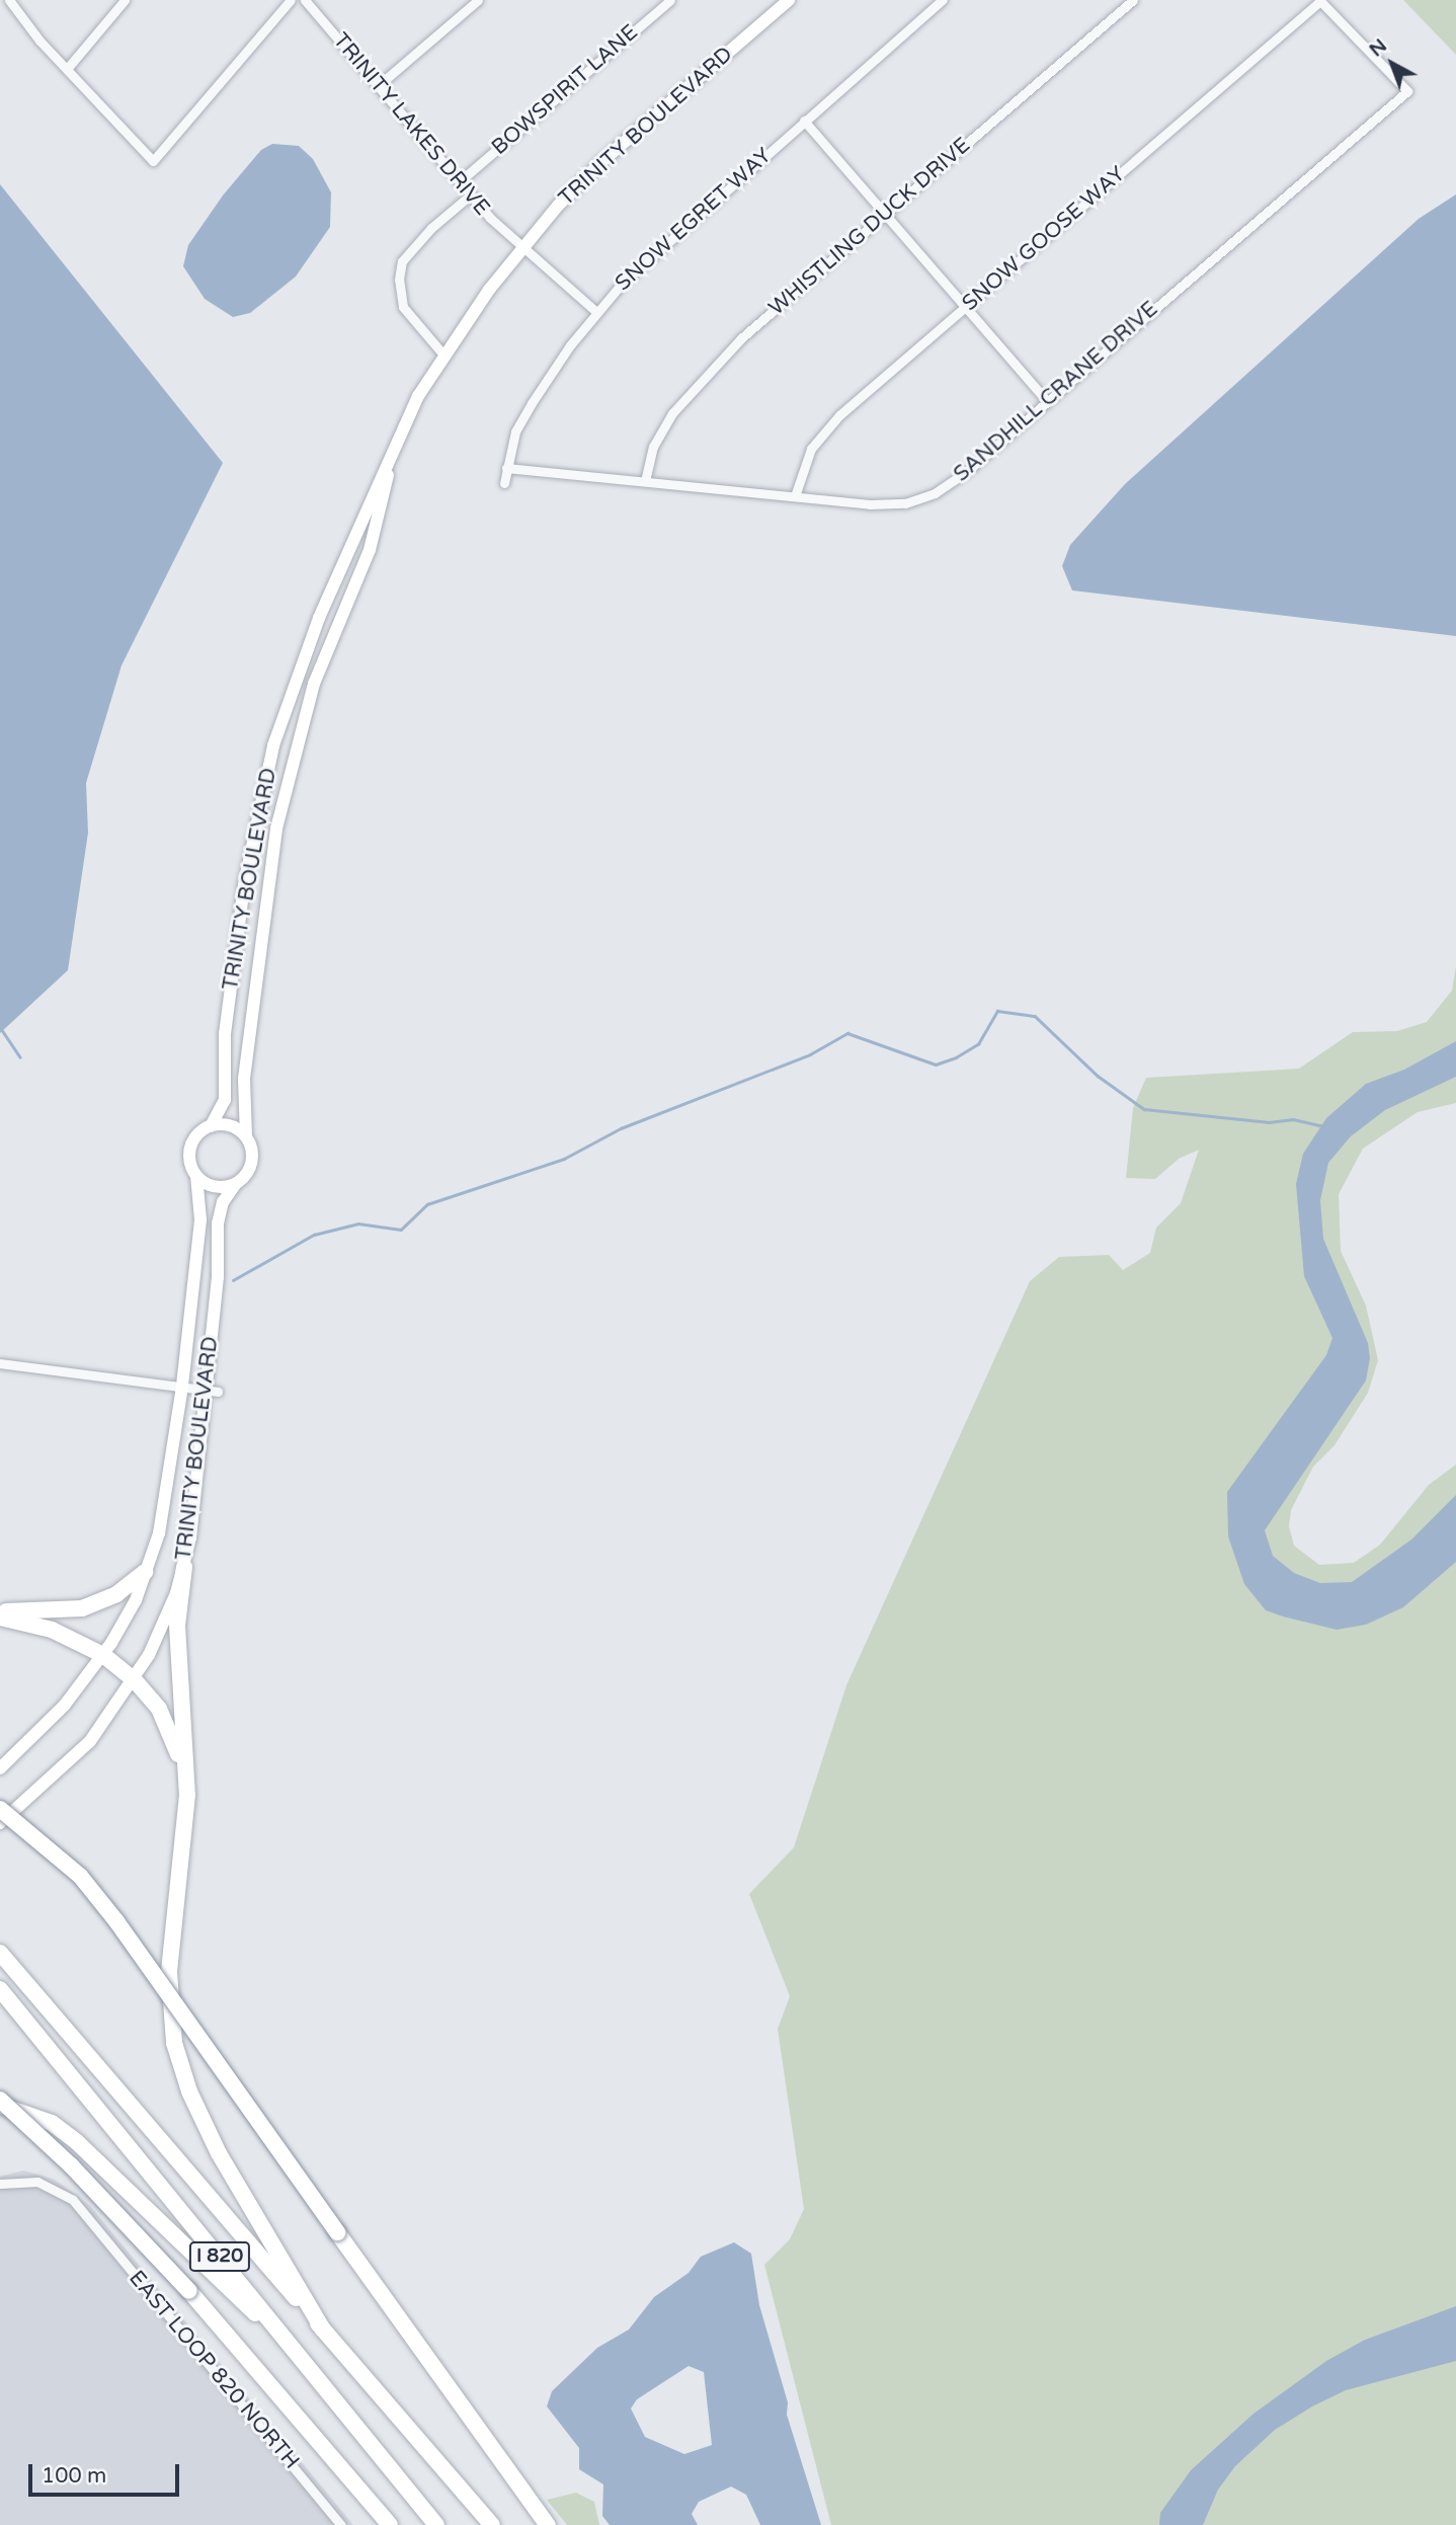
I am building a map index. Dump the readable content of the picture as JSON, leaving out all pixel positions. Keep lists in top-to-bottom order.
{
  "streets": {
    "highway": ["I 820"],
    "main road": ["TRINITY BOULEVARD"],
    "street": [
      "BOWSPIRIT LANE",
      "TRINITY LAKES DRIVE",
      "SNOW EGRET WAY",
      "WHISTLING DUCK DRIVE",
      "SNOW GOOSE WAY",
      "SANDHILL CRANE DRIVE",
      "EAST LOOP 820 NORTH"
    ]
  },
  "crossings": [
    ["BOWSPIRIT LANE", "TRINITY LAKES DRIVE"],
    ["TRINITY LAKES DRIVE", "TRINITY BOULEVARD"],
    ["TRINITY LAKES DRIVE", "SNOW EGRET WAY"],
    ["SNOW EGRET WAY", "SANDHILL CRANE DRIVE"],
    ["WHISTLING DUCK DRIVE", "SANDHILL CRANE DRIVE"],
    ["SNOW GOOSE WAY", "SANDHILL CRANE DRIVE"]
  ],
  "scale_bar": "100 m",
  "north": "top left"
}
